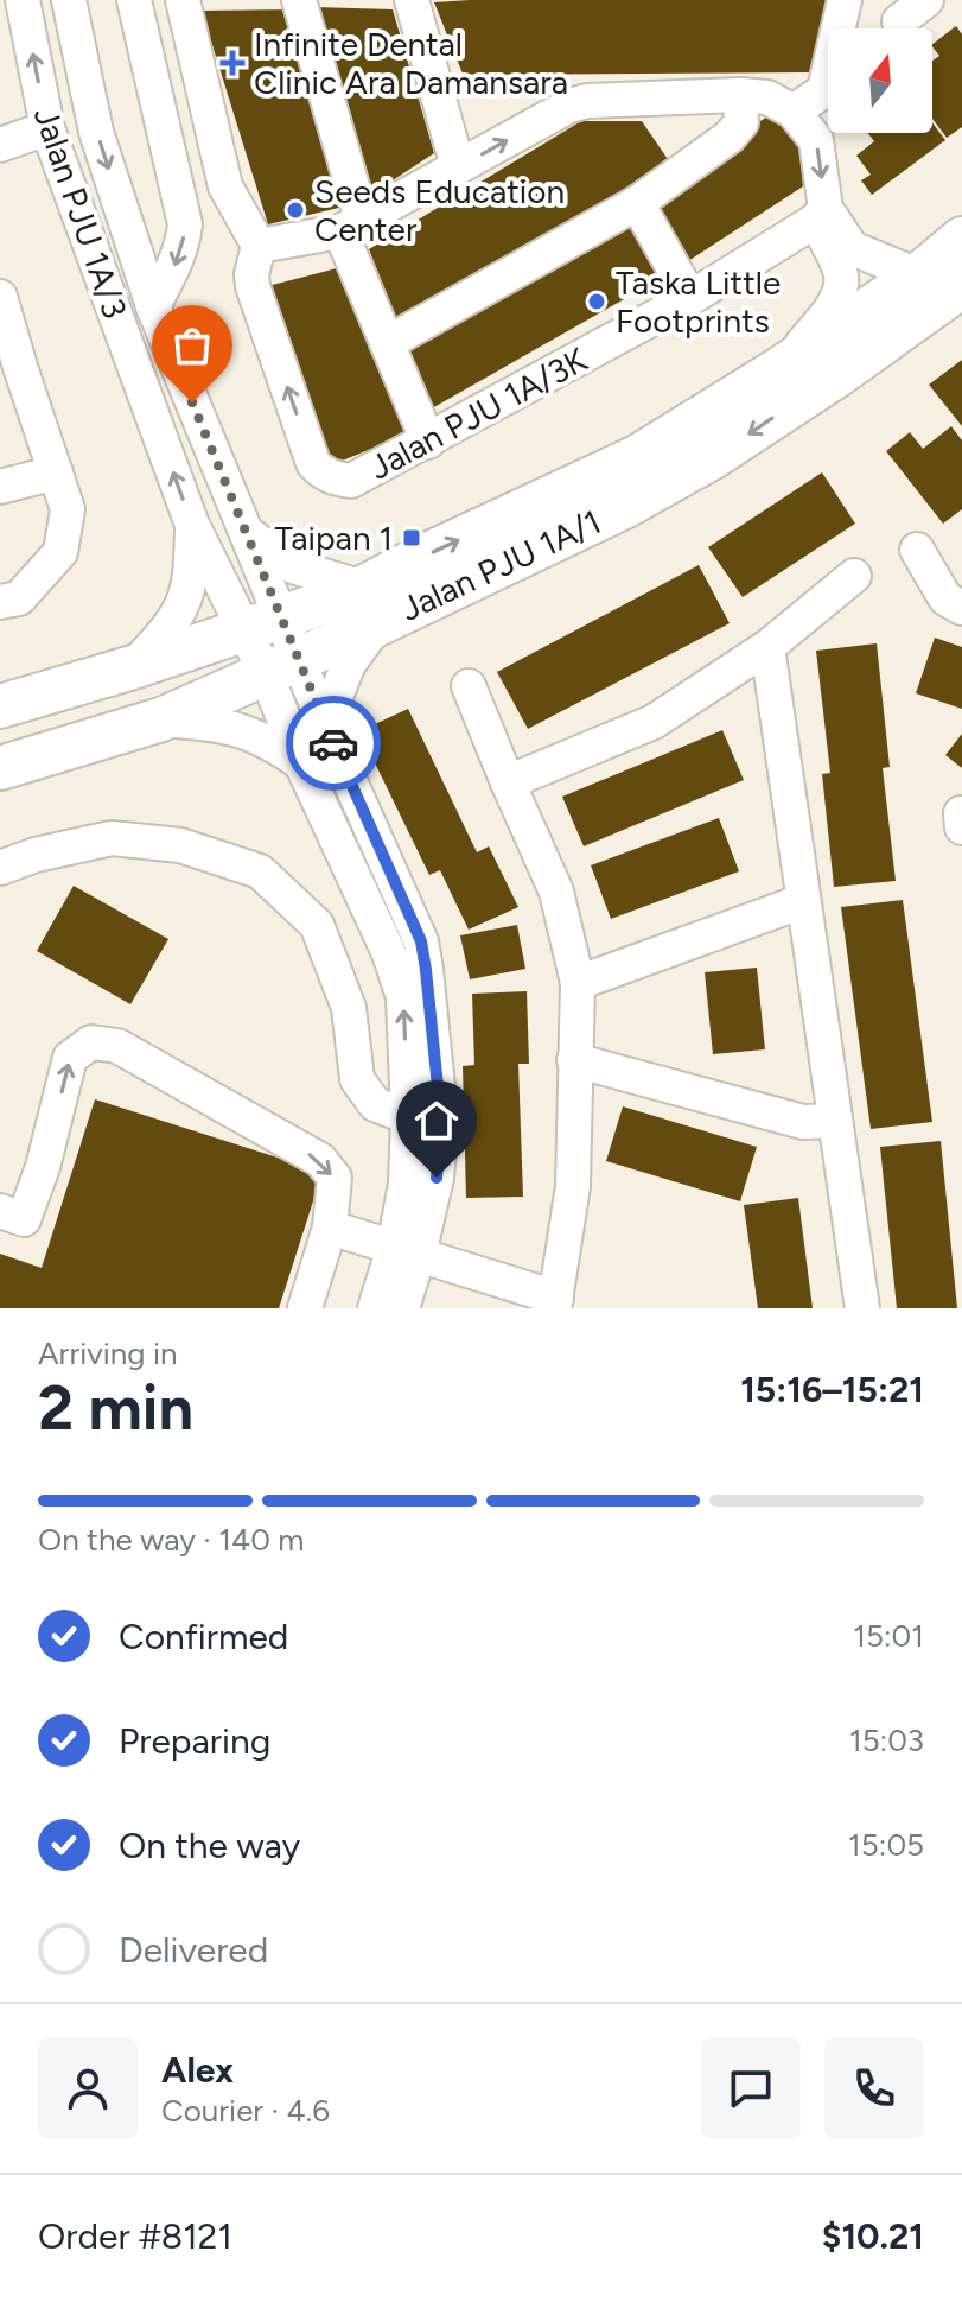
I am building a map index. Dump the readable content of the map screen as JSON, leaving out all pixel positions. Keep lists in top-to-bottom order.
{
  "streets": {
    "main road": ["Jalan PJU 1A/1"],
    "street": ["Jalan PJU 1A/3", "Jalan PJU 1A/3K"]
  },
  "crossings": [
    ["Jalan PJU 1A/3", "Jalan PJU 1A/1"]
  ],
  "places": {
    "health": ["Infinite Dental Clinic Ara Damansara"],
    "other": ["Seeds Education Center", "Taska Little Footprints"],
    "transit": ["Taipan 1"]
  },
  "north": "top",
  "page": {
    "heading": ["2 min", "Arriving in", "15:16–15:21"],
    "panel": [
      "Alex",
      "Courier · 4.6",
      "Order #8121",
      "$10.21"
    ],
    "bar": "On the way · 140 m",
    "list": [
      ["Confirmed", "15:01"],
      ["Preparing", "15:03"],
      ["On the way", "15:05"],
      "Delivered"
    ]
  }
}
